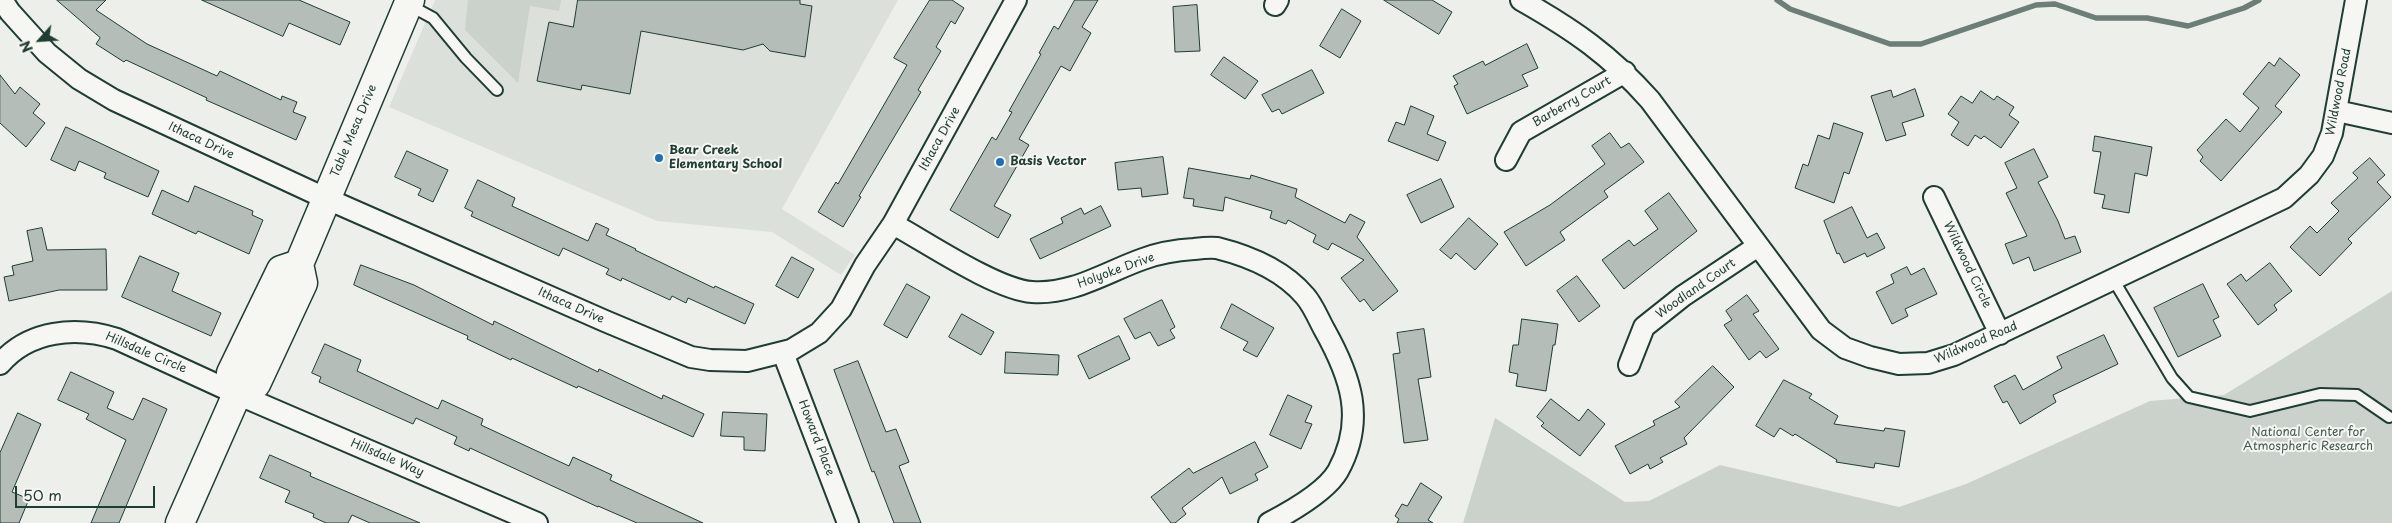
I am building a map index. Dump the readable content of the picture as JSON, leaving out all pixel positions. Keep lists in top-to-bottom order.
{
  "streets": {
    "street": [
      "Wildwood Road",
      "Barberry Court",
      "Table Mesa Drive",
      "Ithaca Drive",
      "Wildwood Circle",
      "Holyoke Drive",
      "Woodland Court",
      "Hillsdale Circle",
      "Howard Place",
      "Hillsdale Way"
    ]
  },
  "crossings": [
    ["Wildwood Road", "Barberry Court"],
    ["Wildwood Road", "Wildwood Circle"],
    ["Wildwood Road", "Woodland Court"],
    ["Table Mesa Drive", "Ithaca Drive"],
    ["Table Mesa Drive", "Hillsdale Circle"],
    ["Table Mesa Drive", "Hillsdale Way"],
    ["Ithaca Drive", "Holyoke Drive"],
    ["Ithaca Drive", "Howard Place"],
    ["Hillsdale Circle", "Hillsdale Way"]
  ],
  "parks": ["National Center for Atmospheric Research"],
  "places": ["Bear Creek Elementary School", "Basis Vector"],
  "scale_bar": "50 m",
  "north": "bottom left"
}
